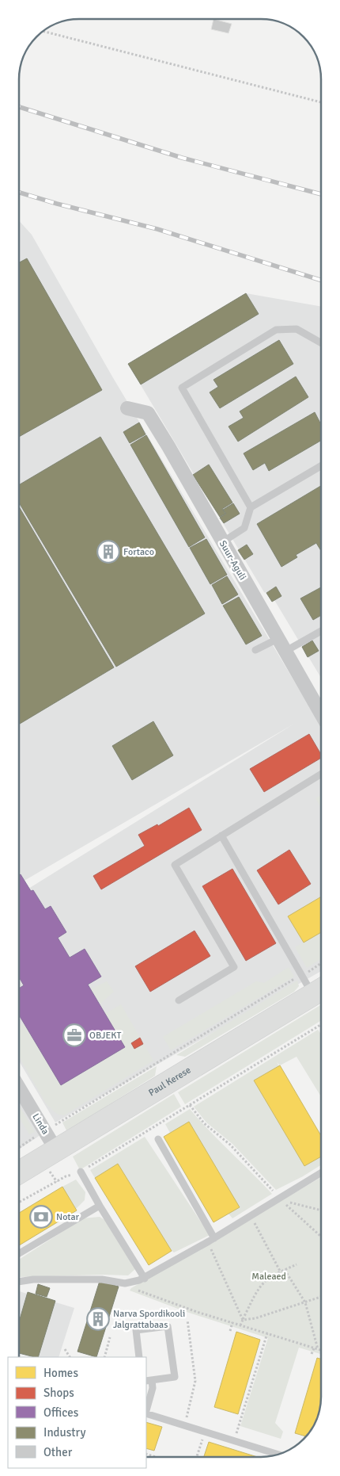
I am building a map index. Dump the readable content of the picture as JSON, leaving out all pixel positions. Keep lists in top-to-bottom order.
{
  "streets": {
    "highway": ["Paul Kerese"],
    "street": ["Suur-Aguli", "Linda"]
  },
  "crossings": [
    ["Paul Kerese", "Linda"]
  ],
  "parks": ["Maleaed"],
  "places": {
    "building": ["Fortaco", "Narva Spordikooli Jalgrattabaas"],
    "office": ["OBJEKT"],
    "bank": ["Notar"]
  },
  "legend": [
    "Homes",
    "Shops",
    "Offices",
    "Industry",
    "Other"
  ]
}
